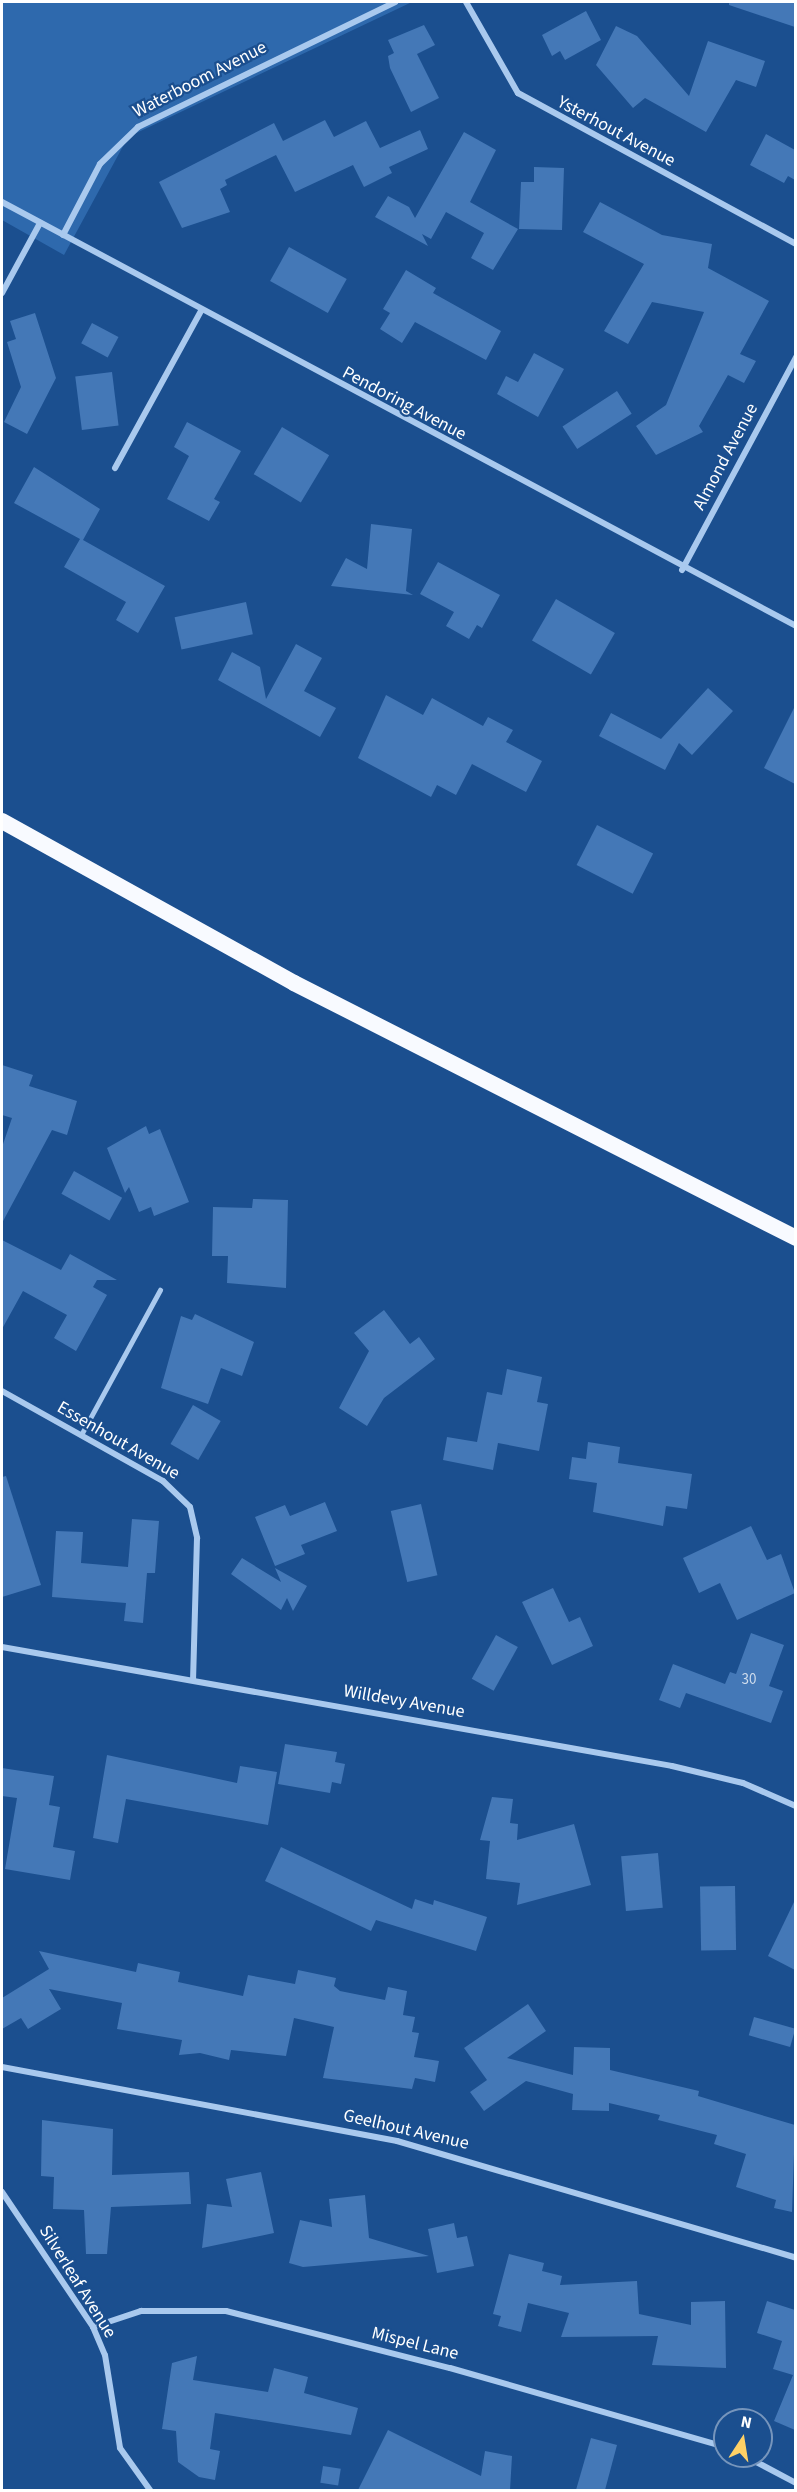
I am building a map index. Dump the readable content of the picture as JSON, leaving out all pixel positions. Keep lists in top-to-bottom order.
{
  "streets": {
    "street": [
      "Waterboom Avenue",
      "Ysterhout Avenue",
      "Pendoring Avenue",
      "Almond Avenue",
      "Essenhout Avenue",
      "Willdevy Avenue",
      "Geelhout Avenue",
      "Silverleaf Avenue",
      "Mispel Lane"
    ]
  },
  "crossings": [
    ["Waterboom Avenue", "Pendoring Avenue"],
    ["Pendoring Avenue", "Almond Avenue"],
    ["Essenhout Avenue", "Willdevy Avenue"],
    ["Silverleaf Avenue", "Mispel Lane"]
  ],
  "house_numbers": ["30"],
  "north": "top"
}
